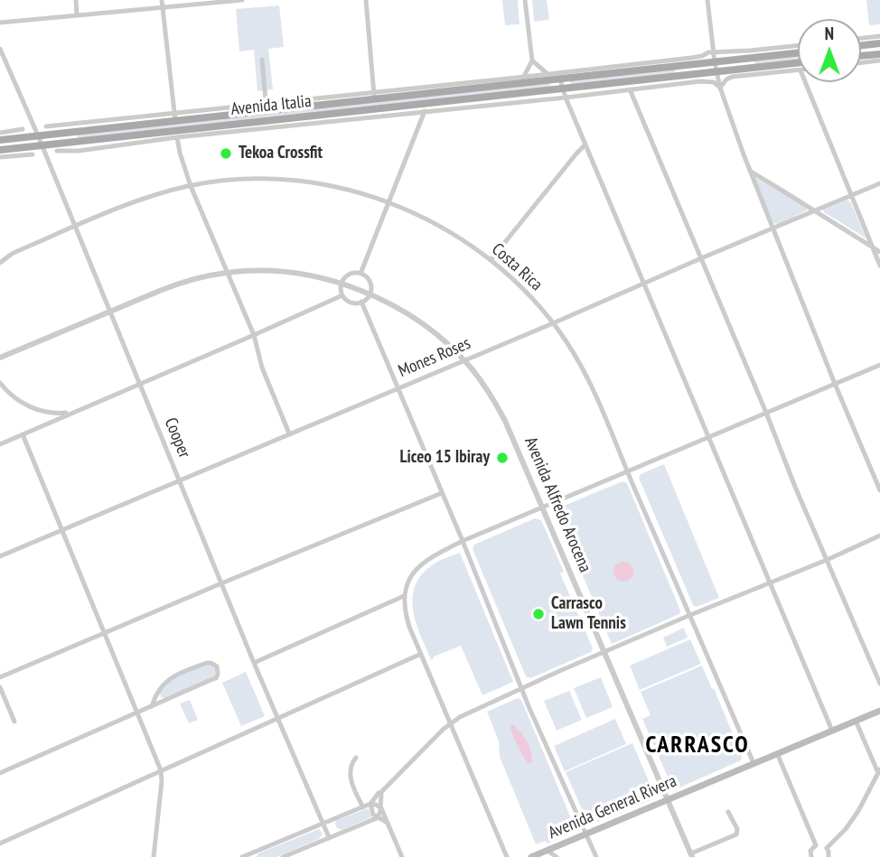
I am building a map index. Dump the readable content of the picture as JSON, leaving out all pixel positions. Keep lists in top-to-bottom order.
{
  "streets": {
    "main road": ["Avenida Italia", "Avenida General Rivera"],
    "street": [
      "Costa Rica",
      "Mones Roses",
      "Cooper",
      "Avenida Alfredo Arocena"
    ]
  },
  "crossings": [
    ["Avenida Italia", "Cooper"],
    ["Costa Rica", "Mones Roses"],
    ["Costa Rica", "Cooper"],
    ["Costa Rica", "Avenida General Rivera"],
    ["Mones Roses", "Cooper"],
    ["Mones Roses", "Avenida Alfredo Arocena"],
    ["Cooper", "Avenida Alfredo Arocena"],
    ["Avenida Alfredo Arocena", "Avenida General Rivera"]
  ],
  "districts": ["CARRASCO"],
  "places": ["Tekoa Crossfit", "Liceo 15 Ibiray", "Carrasco Lawn Tennis"],
  "north": "top"
}
